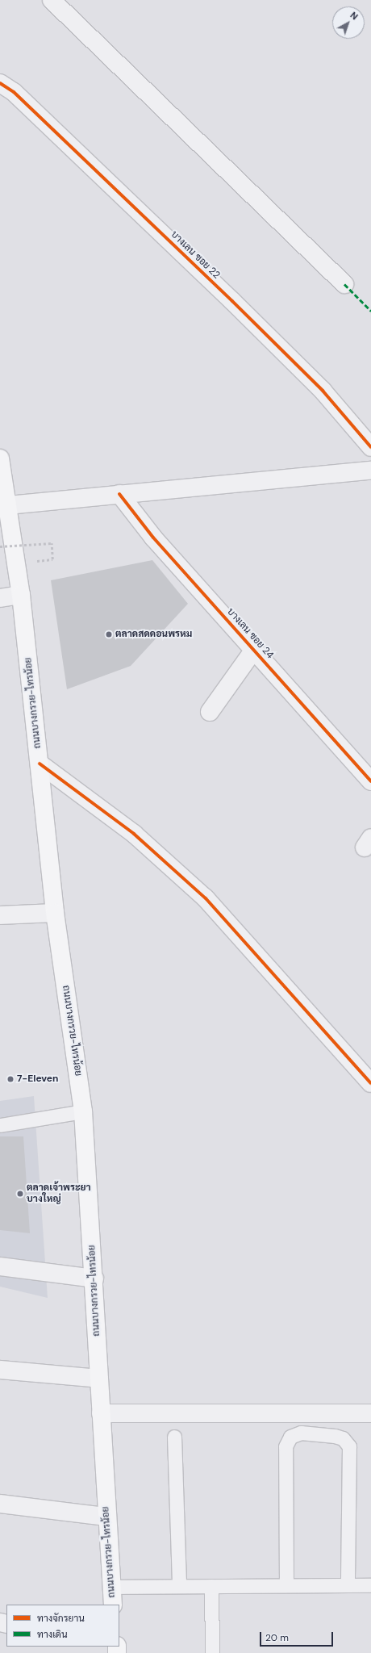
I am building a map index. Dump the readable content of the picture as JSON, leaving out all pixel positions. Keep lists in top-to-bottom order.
{
  "streets": {
    "main road": ["ถนนบางกรวย-ไทรน้อย"],
    "street": ["บางเลน ซอย 22", "บางเลน ซอย 24"]
  },
  "places": ["ตลาดสดดอนพรหม", "7-Eleven", "ตลาดเจ้าพระยา บางใหญ่"],
  "legend": ["ทางจักรยาน", "ทางเดิน"],
  "scale_bar": "20 m",
  "north": "top right"
}
